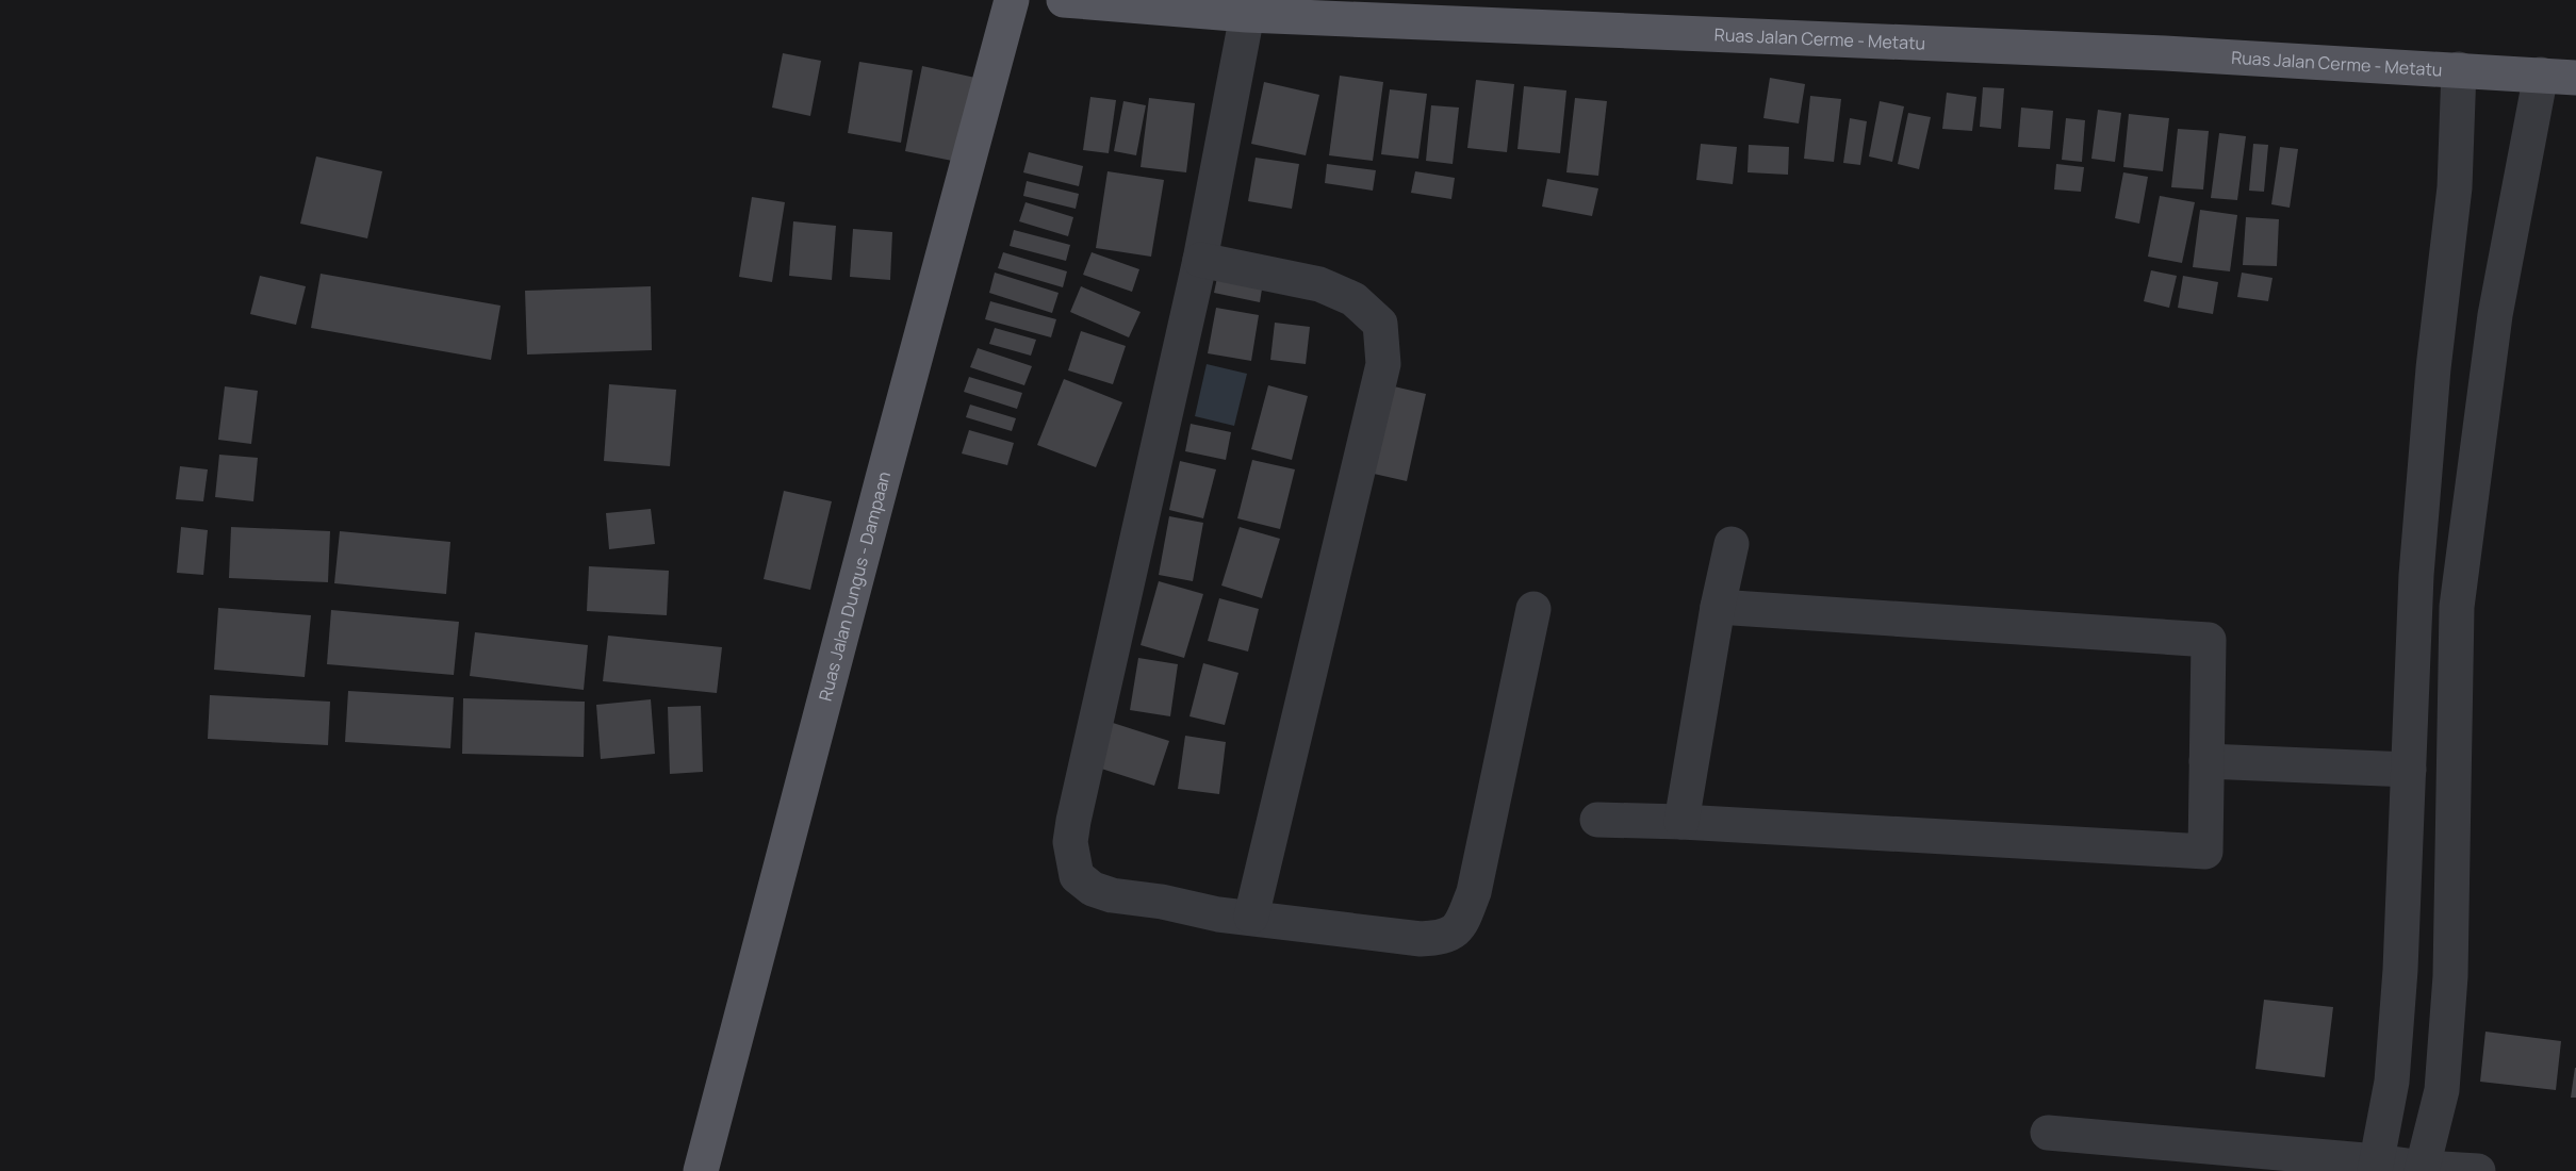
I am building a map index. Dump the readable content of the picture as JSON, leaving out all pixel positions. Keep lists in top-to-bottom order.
{
  "streets": {
    "main road": ["Ruas Jalan Cerme - Metatu", "Ruas Jalan Dungus - Dampaan"]
  }
}
